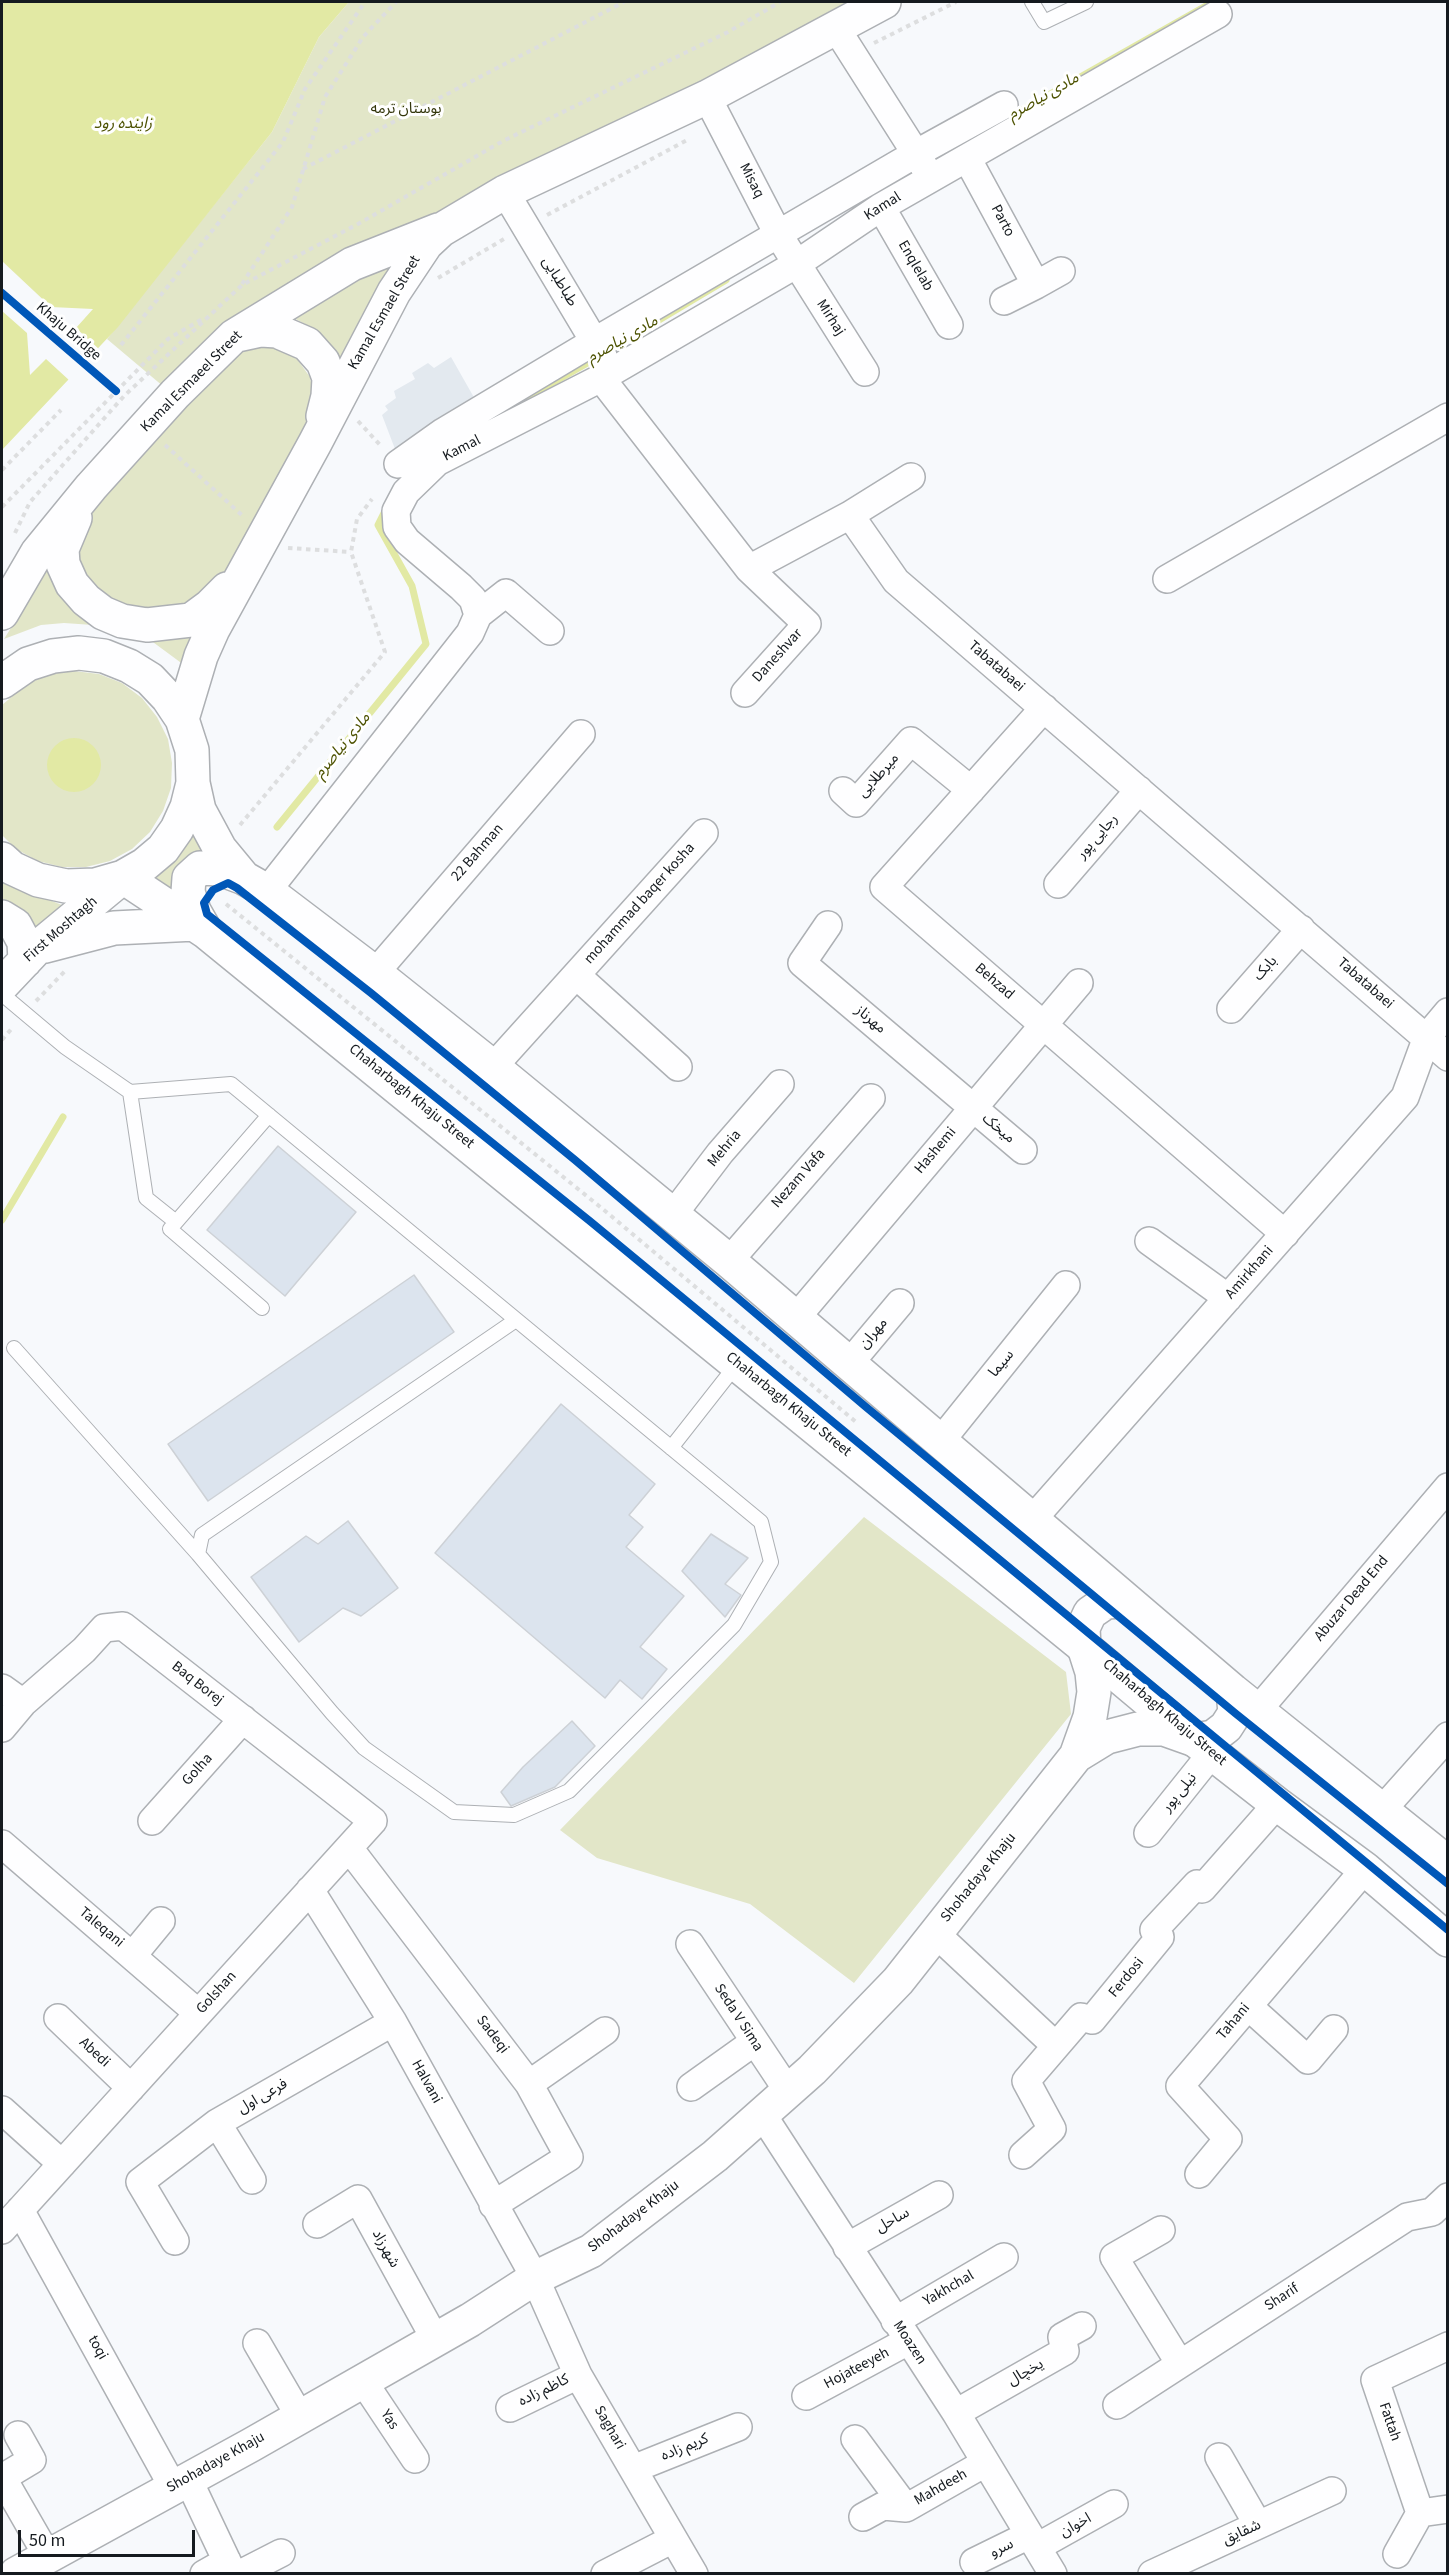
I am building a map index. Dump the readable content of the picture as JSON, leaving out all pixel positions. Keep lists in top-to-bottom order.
{
  "streets": {
    "main road": [
      "Kamal Esmael Street",
      "Kamal Esmaeel Street",
      "First Moshtagh",
      "Chaharbagh Khaju Street",
      "Shohadaye Khaju"
    ],
    "street": [
      "Misaq",
      "Kamal",
      "Parto",
      "Enqlelab",
      "طباطبایی",
      "Mirhaj",
      "Daneshvar",
      "Tabatabaei",
      "میرطلایی",
      "رجایی پور",
      "22 Bahman",
      "mohammad baqer kosha",
      "بابک",
      "Behzad",
      "مهرناز",
      "میخک",
      "Mehria",
      "Hashemi",
      "Nezam Vafa",
      "Amirkhani",
      "مهران",
      "سیما",
      "Abuzar Dead End",
      "Baq Borej",
      "Golha",
      "نیلی پور",
      "Taleqani",
      "Ferdosi",
      "Golshan",
      "Seda V Sima",
      "Tahani",
      "Sadeqi",
      "Abedi",
      "Halvani",
      "فرعی اول",
      "ساحل",
      "شهرزاد",
      "Yakhchal",
      "Sharif",
      "Moazen",
      "toqi",
      "Hojateeyeh",
      "یخچال",
      "کاظم زاده",
      "Yas",
      "Fattah",
      "Saghari",
      "کریم زاده",
      "Mahdeeh",
      "اخوان",
      "شقایق",
      "سرو"
    ],
    "cycle path": ["Khaju Bridge"]
  },
  "crossings": [
    ["Misaq", "Kamal"],
    ["Misaq", "Kamal Esmael Street"],
    ["Misaq", "Mirhaj"],
    ["Kamal", "Parto"],
    ["Kamal", "Enqlelab"],
    ["Kamal", "طباطبایی"],
    ["Kamal", "Mirhaj"],
    ["طباطبایی", "Kamal Esmael Street"],
    ["Kamal Esmael Street", "Kamal Esmaeel Street"],
    ["Tabatabaei", "رجایی پور"],
    ["Tabatabaei", "بابک"],
    ["Tabatabaei", "Behzad"],
    ["Tabatabaei", "Amirkhani"],
    ["میرطلایی", "Behzad"],
    ["First Moshtagh", "Chaharbagh Khaju Street"],
    ["Behzad", "Hashemi"],
    ["Behzad", "Amirkhani"],
    ["مهرناز", "میخک"],
    ["مهرناز", "Hashemi"],
    ["Chaharbagh Khaju Street", "نیلی پور"],
    ["Chaharbagh Khaju Street", "Ferdosi"],
    ["Chaharbagh Khaju Street", "Tahani"],
    ["میخک", "Hashemi"],
    ["Baq Borej", "Golha"],
    ["Baq Borej", "Golshan"],
    ["Shohadaye Khaju", "Seda V Sima"],
    ["Shohadaye Khaju", "Halvani"],
    ["Shohadaye Khaju", "شهرزاد"],
    ["Shohadaye Khaju", "Moazen"],
    ["Shohadaye Khaju", "toqi"],
    ["Shohadaye Khaju", "Yas"],
    ["Shohadaye Khaju", "Saghari"],
    ["Taleqani", "Golshan"],
    ["Golshan", "Sadeqi"],
    ["Golshan", "Abedi"],
    ["Golshan", "Halvani"],
    ["Golshan", "toqi"],
    ["Sadeqi", "Halvani"],
    ["Halvani", "فرعی اول"],
    ["Halvani", "Saghari"],
    ["ساحل", "Moazen"],
    ["Yakhchal", "Moazen"],
    ["Yakhchal", "Hojateeyeh"],
    ["Moazen", "Hojateeyeh"],
    ["Moazen", "یخچال"],
    ["Moazen", "Mahdeeh"],
    ["Moazen", "اخوان"],
    ["Moazen", "سرو"],
    ["کاظم زاده", "Saghari"],
    ["Saghari", "کریم زاده"],
    ["اخوان", "سرو"]
  ],
  "water": ["مادی نیاصرم", "زاینده رود"],
  "parks": ["بوستان ترمه"],
  "scale_bar": "50 m"
}
